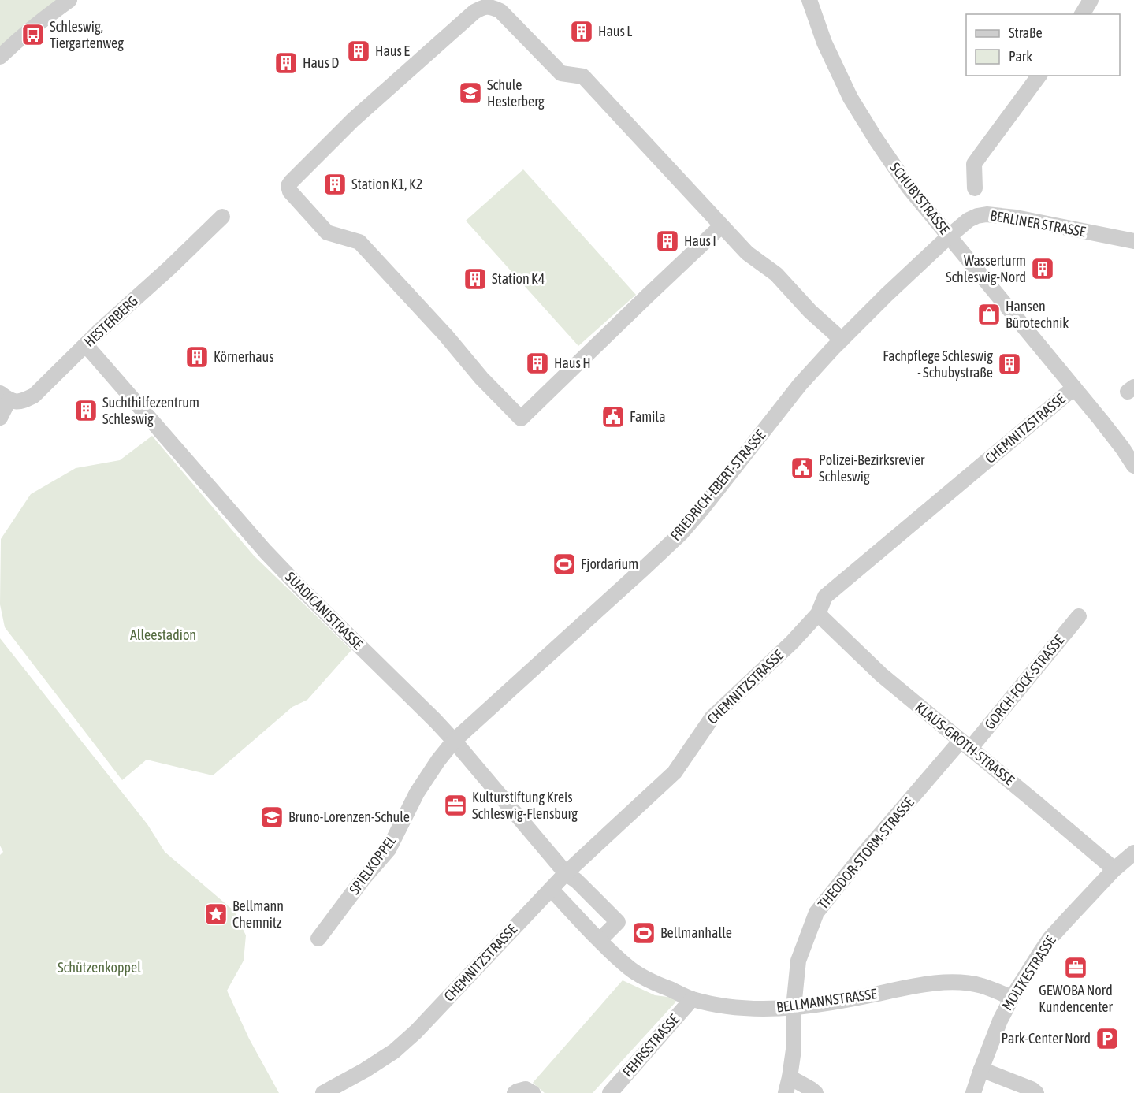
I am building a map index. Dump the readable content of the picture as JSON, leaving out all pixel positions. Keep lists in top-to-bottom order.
{
  "streets": {
    "street": [
      "SCHUBYSTRASSE",
      "BERLINER STRASSE",
      "HESTERBERG",
      "CHEMNITZSTRASSE",
      "FRIEDRICH-EBERT-STRASSE",
      "SUADICANISTRASSE",
      "GORCH-FOCK-STRASSE",
      "KLAUS-GROTH-STRASSE",
      "THEODOR-STORM-STRASSE",
      "SPIELKOPPEL",
      "MOLTKESTRASSE",
      "BELLMANNSTRASSE",
      "FEHRSSTRASSE"
    ]
  },
  "crossings": [
    ["SCHUBYSTRASSE", "BERLINER STRASSE"],
    ["SCHUBYSTRASSE", "CHEMNITZSTRASSE"],
    ["SCHUBYSTRASSE", "FRIEDRICH-EBERT-STRASSE"],
    ["BERLINER STRASSE", "FRIEDRICH-EBERT-STRASSE"],
    ["HESTERBERG", "SUADICANISTRASSE"],
    ["CHEMNITZSTRASSE", "SUADICANISTRASSE"],
    ["CHEMNITZSTRASSE", "KLAUS-GROTH-STRASSE"],
    ["CHEMNITZSTRASSE", "BELLMANNSTRASSE"],
    ["FRIEDRICH-EBERT-STRASSE", "SUADICANISTRASSE"],
    ["FRIEDRICH-EBERT-STRASSE", "SPIELKOPPEL"],
    ["SUADICANISTRASSE", "SPIELKOPPEL"],
    ["GORCH-FOCK-STRASSE", "KLAUS-GROTH-STRASSE"],
    ["GORCH-FOCK-STRASSE", "THEODOR-STORM-STRASSE"],
    ["KLAUS-GROTH-STRASSE", "THEODOR-STORM-STRASSE"],
    ["KLAUS-GROTH-STRASSE", "MOLTKESTRASSE"],
    ["THEODOR-STORM-STRASSE", "BELLMANNSTRASSE"],
    ["MOLTKESTRASSE", "BELLMANNSTRASSE"],
    ["BELLMANNSTRASSE", "FEHRSSTRASSE"]
  ],
  "parks": ["Alleestadion", "Schützenkoppel"],
  "places": {
    "building": [
      "Haus L",
      "Haus E",
      "Haus D",
      "Station K1, K2",
      "Haus I",
      "Wasserturm Schleswig-Nord",
      "Station K4",
      "Körnerhaus",
      "Haus H",
      "Fachpflege Schleswig - Schubystraße",
      "Suchthilfezentrum Schleswig"
    ],
    "bus stop": ["Schleswig, Tiergartenweg"],
    "school or university": ["Schule Hesterberg", "Bruno-Lorenzen-Schule"],
    "shop": ["Hansen Bürotechnik"],
    "public building": ["Famila", "Polizei-Bezirksrevier Schleswig"],
    "sports": ["Fjordarium", "Bellmanhalle"],
    "office": ["Kulturstiftung Kreis Schleswig-Flensburg", "GEWOBA Nord Kundencenter"],
    "place": ["Bellmann Chemnitz"],
    "parking": ["Park-Center Nord"]
  },
  "legend": ["Straße", "Park"]
}
